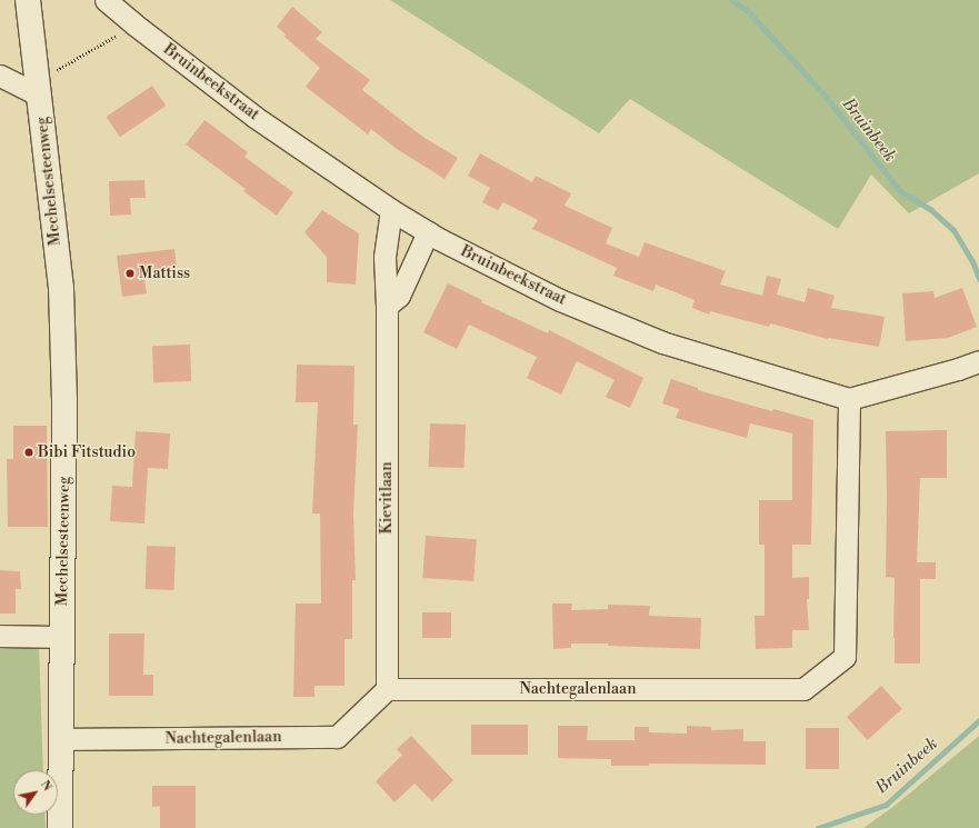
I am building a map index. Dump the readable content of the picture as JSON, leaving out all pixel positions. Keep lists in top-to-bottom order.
{
  "streets": {
    "street": [
      "Bruinbeekstraat",
      "Mechelsesteenweg",
      "Kievitlaan",
      "Nachtegalenlaan"
    ]
  },
  "crossings": [
    ["Bruinbeekstraat", "Kievitlaan"],
    ["Bruinbeekstraat", "Nachtegalenlaan"],
    ["Mechelsesteenweg", "Nachtegalenlaan"],
    ["Kievitlaan", "Nachtegalenlaan"]
  ],
  "water": ["Bruinbeek"],
  "places": ["Mattiss", "Bibi Fitstudio"],
  "north": "top right"
}
